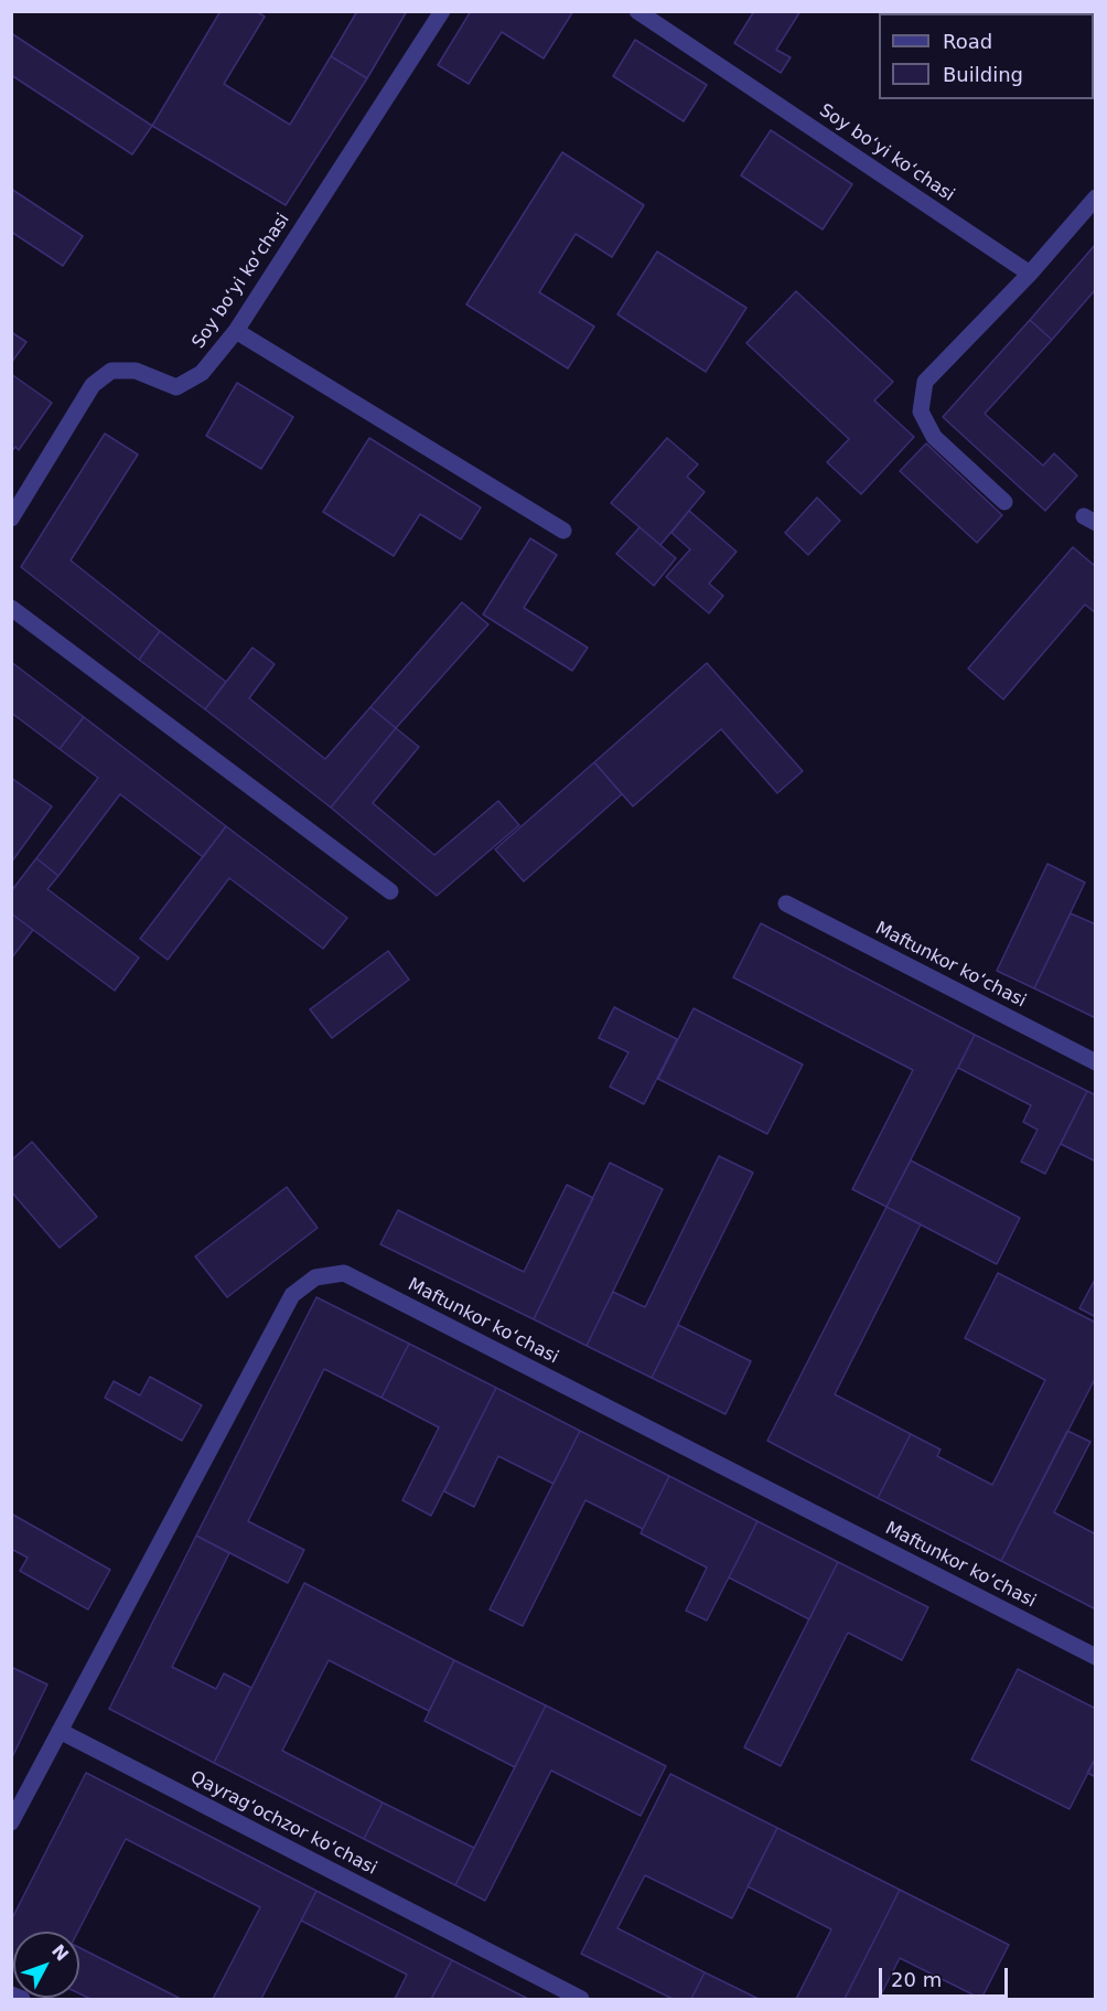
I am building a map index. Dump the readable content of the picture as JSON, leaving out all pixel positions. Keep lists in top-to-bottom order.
{
  "streets": {
    "street": ["Soy boʻyi koʻchasi", "Maftunkor koʻchasi", "Qayragʻochzor koʻchasi"]
  },
  "crossings": [
    ["Maftunkor koʻchasi", "Qayragʻochzor koʻchasi"]
  ],
  "legend": ["Road", "Building"],
  "scale_bar": "20 m",
  "north": "top right"
}
